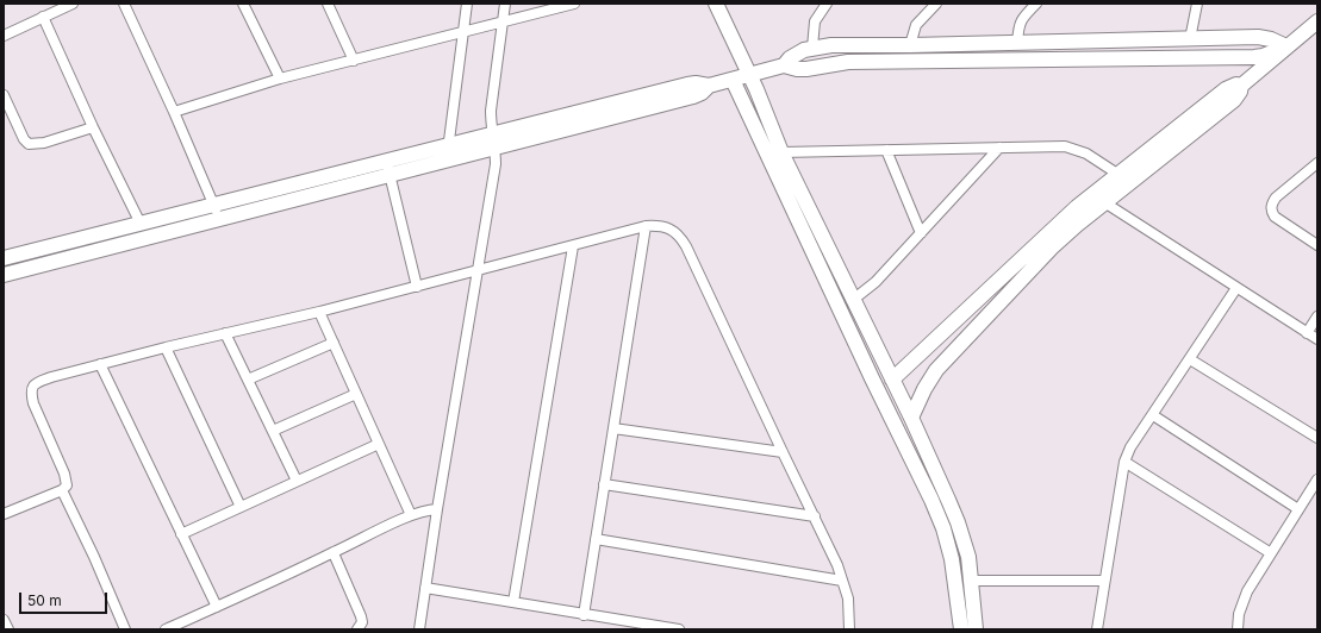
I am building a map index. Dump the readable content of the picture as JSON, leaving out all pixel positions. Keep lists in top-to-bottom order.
{
  "scale_bar": "50 m"
}
